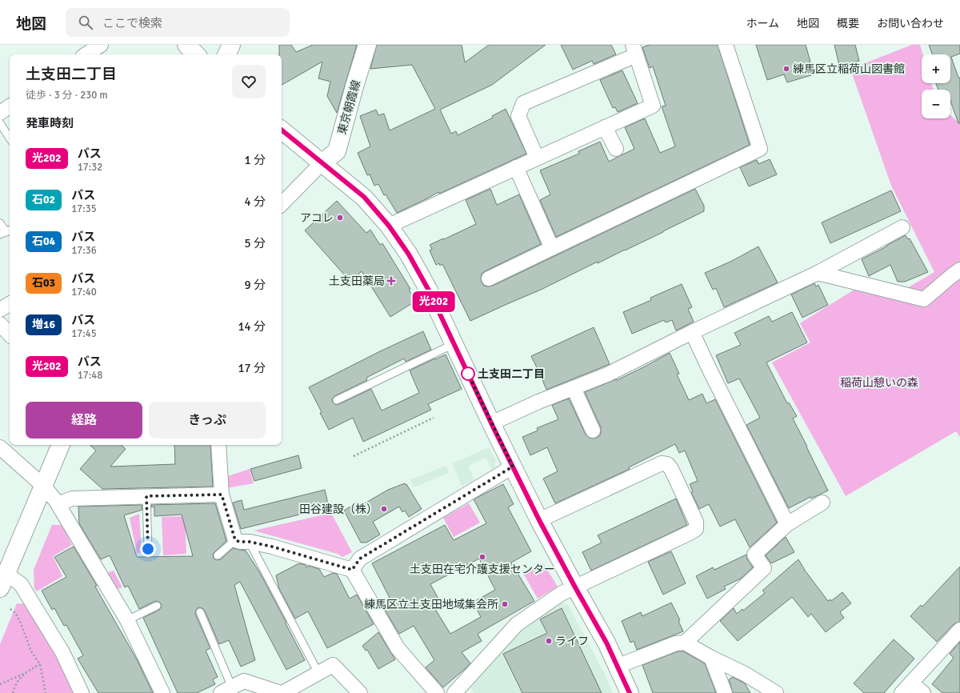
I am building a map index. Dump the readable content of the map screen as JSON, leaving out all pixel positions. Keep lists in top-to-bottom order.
{
  "streets": {
    "main road": ["東京朝霞線"]
  },
  "parks": ["稲荷山憩いの森"],
  "places": {
    "other": [
      "練馬区立稲荷山図書館",
      "アコレ",
      "土支田二丁目",
      "田谷建設（株）",
      "土支田在宅介護支援センター",
      "練馬区立土支田地域集会所",
      "ライフ"
    ],
    "health": ["土支田薬局"]
  },
  "lines": ["bus line 光202"],
  "page": {
    "header": "地図",
    "search": "ここで検索",
    "nav": [
      "ホーム",
      "地図",
      "概要",
      "お問い合わせ"
    ],
    "on_map": "光202",
    "map_buttons": ["+", "−"],
    "heading": [
      ["土支田二丁目", "徒歩 · 3 分 · 230 m"],
      "発車時刻"
    ],
    "list": [
      {
        "mark": "光202",
        "name": "バス",
        "note": "17:32",
        "value": "1 分"
      },
      {
        "mark": "石02",
        "name": "バス",
        "note": "17:35",
        "value": "4 分"
      },
      {
        "mark": "石04",
        "name": "バス",
        "note": "17:36",
        "value": "5 分"
      },
      {
        "mark": "石03",
        "name": "バス",
        "note": "17:40",
        "value": "9 分"
      },
      {
        "mark": "増16",
        "name": "バス",
        "note": "17:45",
        "value": "14 分"
      },
      {
        "mark": "光202",
        "name": "バス",
        "note": "17:48",
        "value": "17 分"
      }
    ],
    "buttons": ["経路", "きっぷ"]
  }
}
